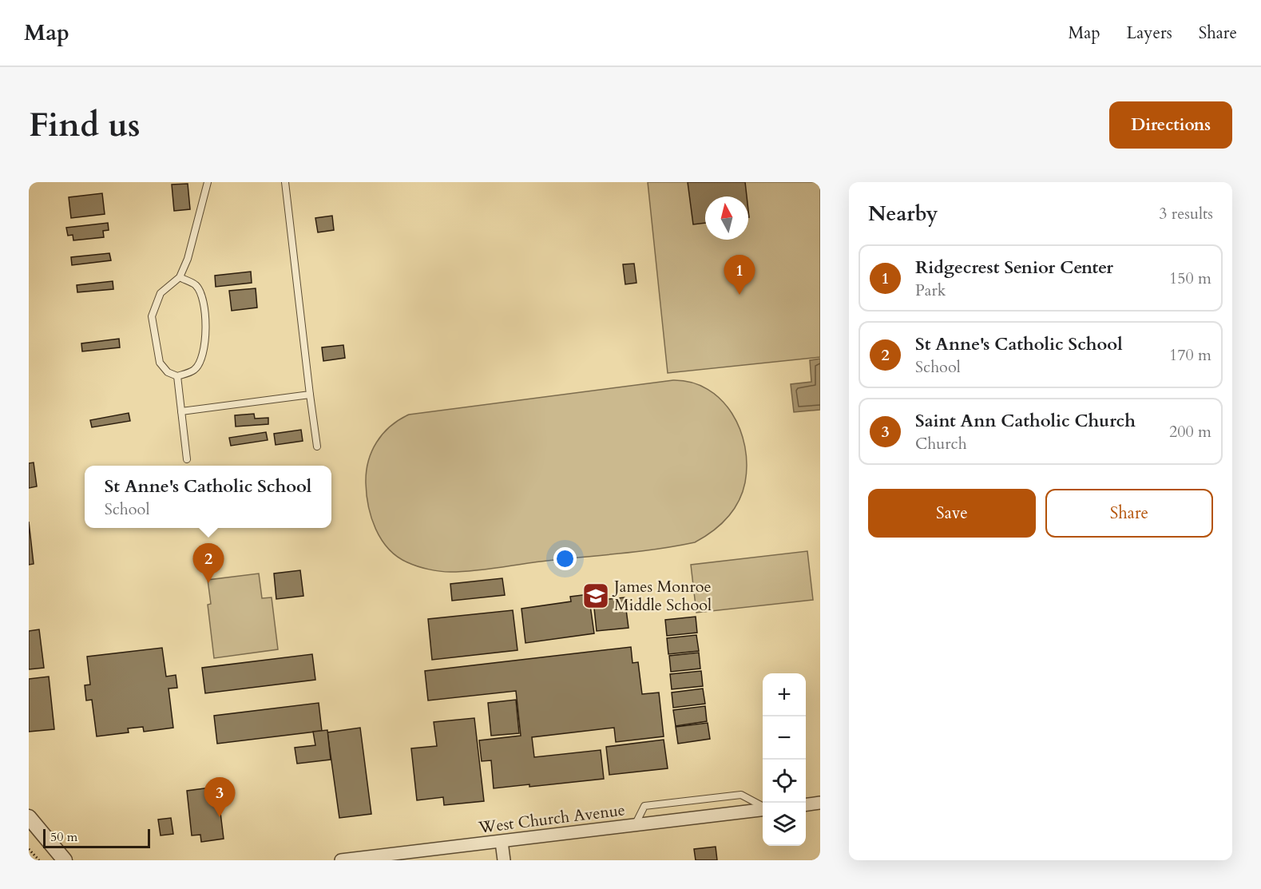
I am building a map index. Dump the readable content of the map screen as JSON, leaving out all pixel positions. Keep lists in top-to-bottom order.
{
  "streets": {
    "street": ["West Church Avenue"]
  },
  "places": {
    "school or university": ["James Monroe Middle School"]
  },
  "scale_bar": "50 m",
  "north": "top",
  "page": {
    "header": "Map",
    "nav": ["Map", "Layers", "Share"],
    "buttons": [
      "Directions",
      ["Save", "Share"]
    ],
    "title": "Find us",
    "heading": ["Nearby", "3 results"],
    "list": [
      {
        "mark": "1",
        "name": "Ridgecrest Senior Center",
        "note": "Park",
        "value": "150 m"
      },
      {
        "mark": "2",
        "name": "St Anne's Catholic School",
        "note": "School",
        "value": "170 m"
      },
      {
        "mark": "3",
        "name": "Saint Ann Catholic Church",
        "note": "Church",
        "value": "200 m"
      }
    ],
    "pins": ["1", "2", "3"],
    "popup": ["St Anne's Catholic School", "School"],
    "map_buttons": ["+", "−"],
    "scale": "50 m"
  }
}
